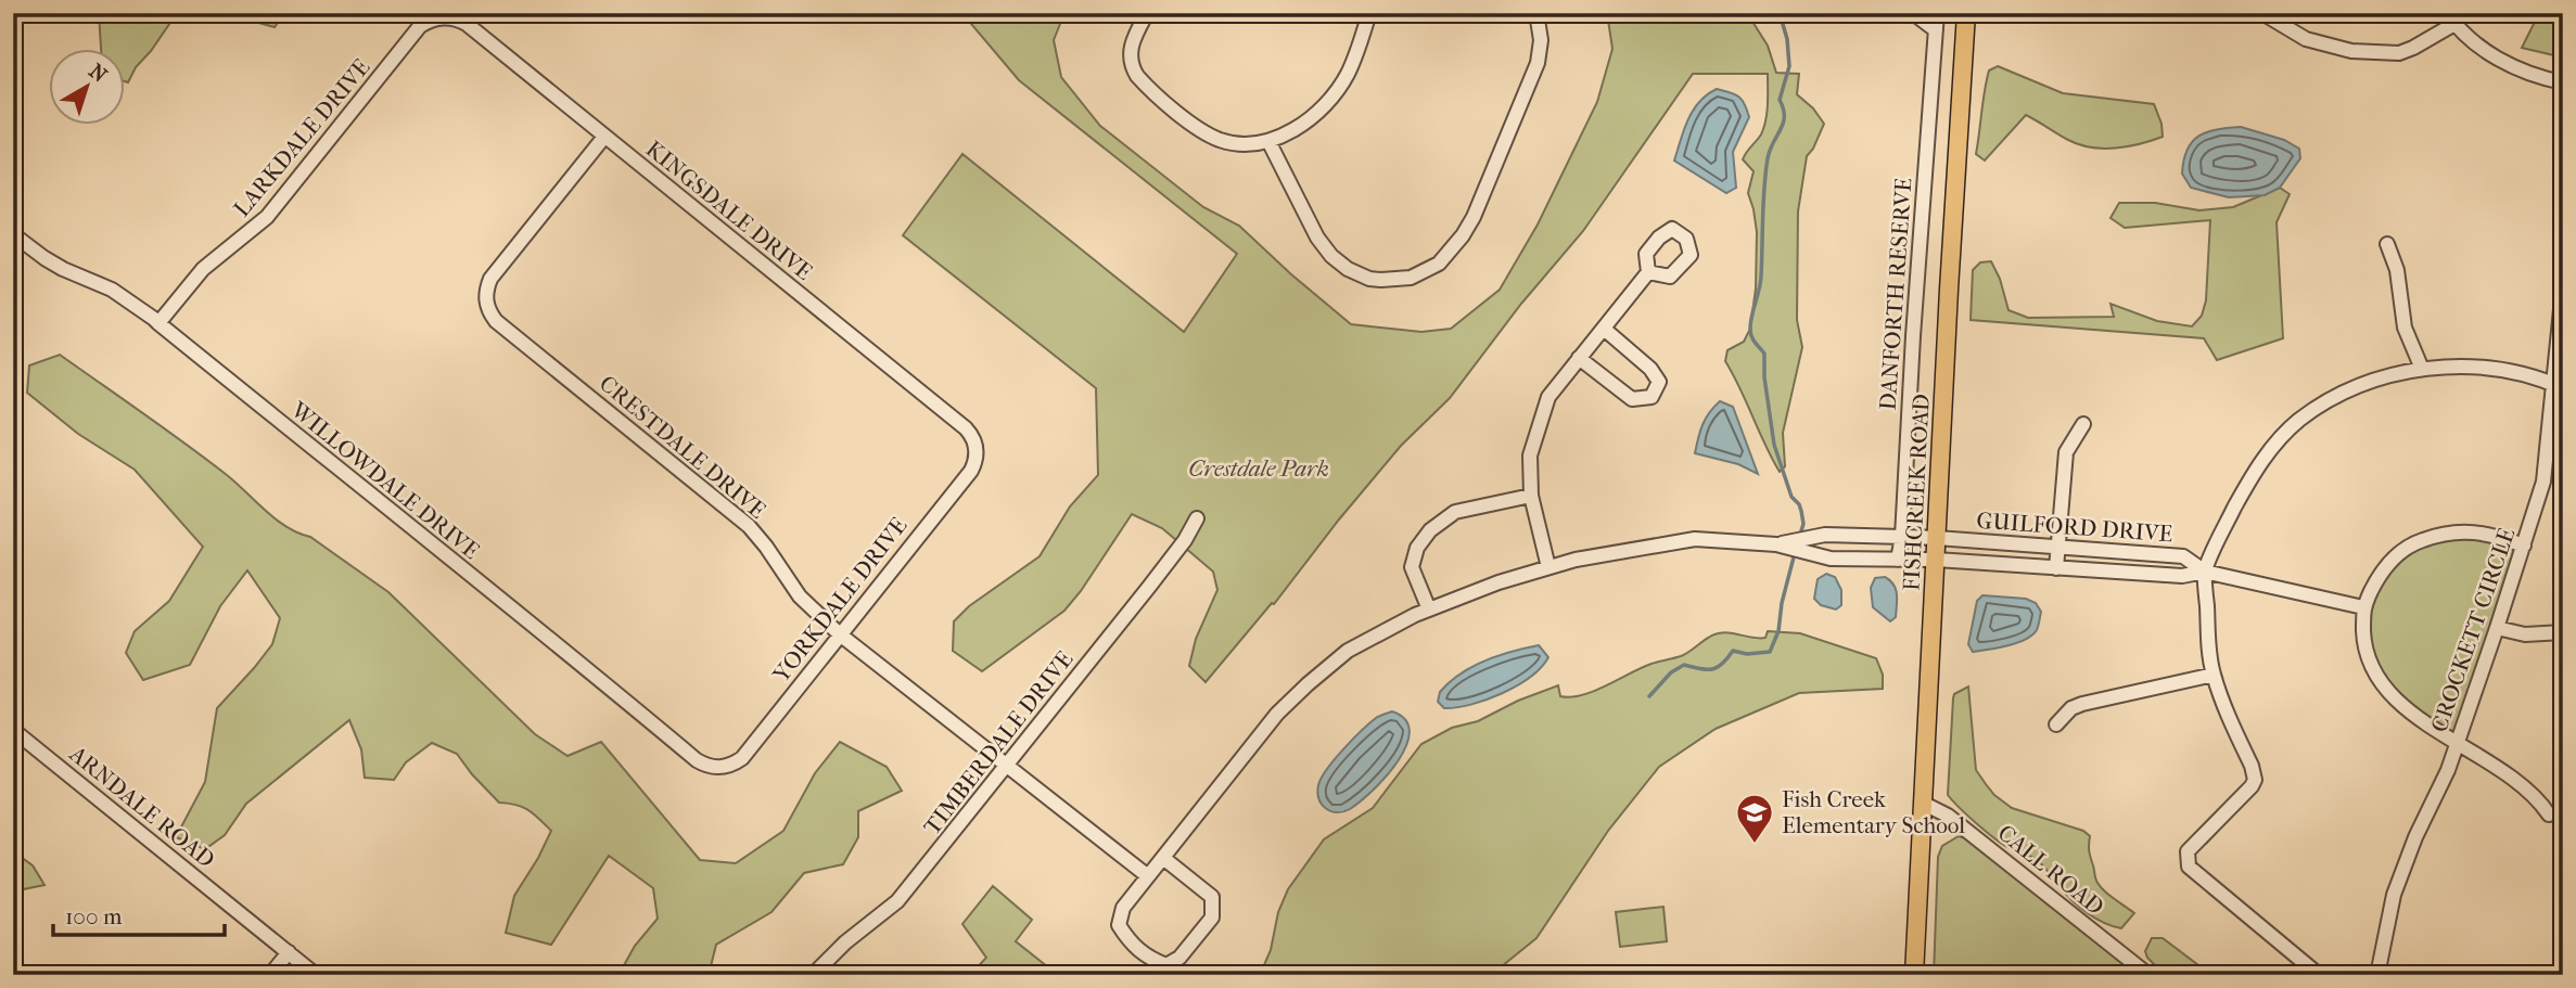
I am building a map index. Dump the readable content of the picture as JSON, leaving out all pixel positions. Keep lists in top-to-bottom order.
{
  "streets": {
    "main road": ["FISHCREEK ROAD"],
    "street": [
      "LARKDALE DRIVE",
      "KINGSDALE DRIVE",
      "DANFORTH RESERVE",
      "CRESTDALE DRIVE",
      "WILLOWDALE DRIVE",
      "GUILFORD DRIVE",
      "YORKDALE DRIVE",
      "CROCKETT CIRCLE",
      "TIMBERDALE DRIVE",
      "ARNDALE ROAD",
      "CALL ROAD"
    ]
  },
  "crossings": [
    ["LARKDALE DRIVE", "KINGSDALE DRIVE"],
    ["LARKDALE DRIVE", "WILLOWDALE DRIVE"],
    ["KINGSDALE DRIVE", "CRESTDALE DRIVE"],
    ["KINGSDALE DRIVE", "YORKDALE DRIVE"],
    ["DANFORTH RESERVE", "GUILFORD DRIVE"],
    ["CRESTDALE DRIVE", "GUILFORD DRIVE"],
    ["CRESTDALE DRIVE", "YORKDALE DRIVE"],
    ["CRESTDALE DRIVE", "TIMBERDALE DRIVE"],
    ["WILLOWDALE DRIVE", "YORKDALE DRIVE"],
    ["FISHCREEK ROAD", "GUILFORD DRIVE"],
    ["FISHCREEK ROAD", "CALL ROAD"]
  ],
  "parks": ["Crestdale Park"],
  "places": {
    "school or university": ["Fish Creek Elementary School"]
  },
  "scale_bar": "100 m",
  "north": "top right"
}
